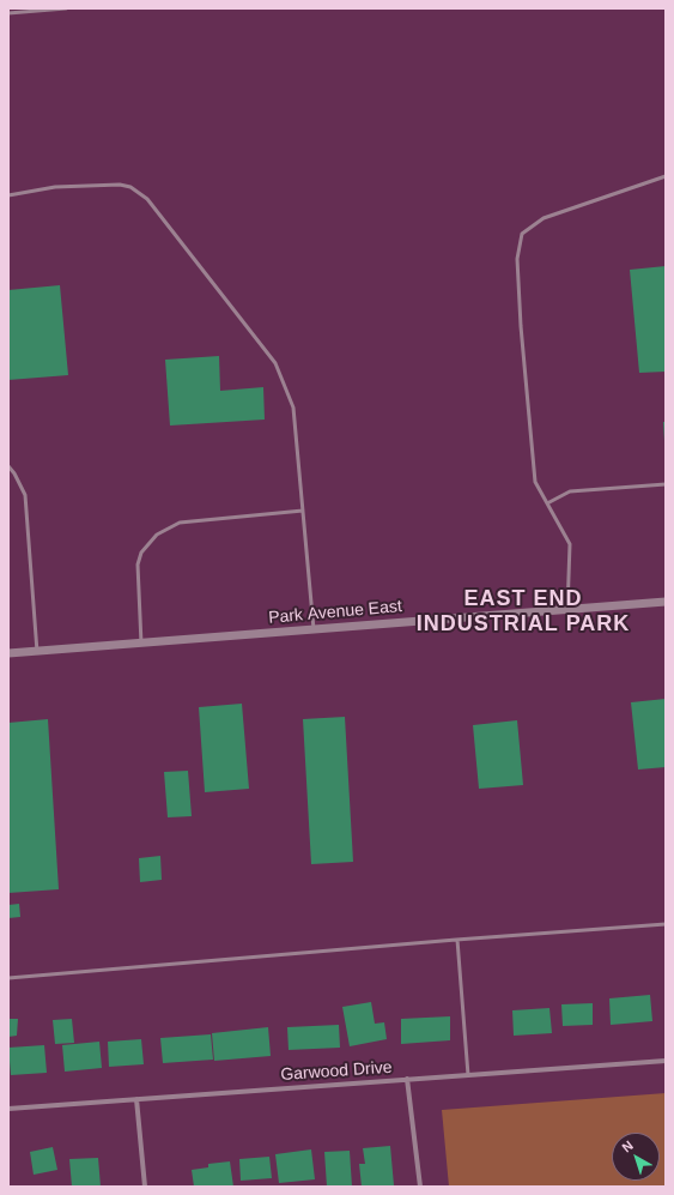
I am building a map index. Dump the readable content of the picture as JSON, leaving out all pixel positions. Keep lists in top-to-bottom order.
{
  "streets": {
    "street": ["Park Avenue East", "Garwood Drive"]
  },
  "districts": ["EAST END INDUSTRIAL PARK"],
  "north": "top left"
}
